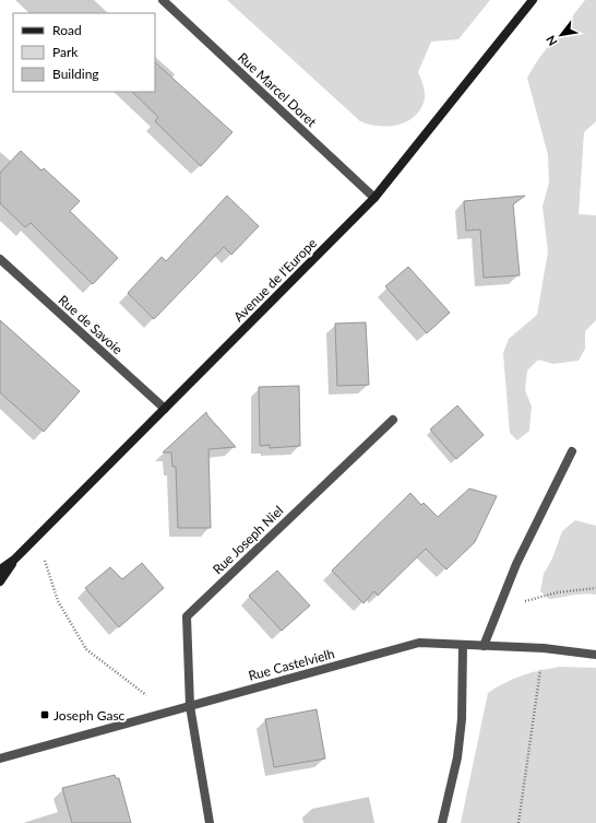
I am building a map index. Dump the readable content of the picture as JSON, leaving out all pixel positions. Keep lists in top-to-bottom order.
{
  "streets": {
    "street": [
      "Rue Marcel Doret",
      "Avenue de l'Europe",
      "Rue de Savoie",
      "Rue Joseph Niel",
      "Rue Castelvielh"
    ]
  },
  "crossings": [
    ["Rue Marcel Doret", "Avenue de l'Europe"],
    ["Avenue de l'Europe", "Rue de Savoie"],
    ["Rue Joseph Niel", "Rue Castelvielh"]
  ],
  "places": {
    "transit": ["Joseph Gasc"]
  },
  "legend": ["Road", "Park", "Building"],
  "north": "bottom left"
}
